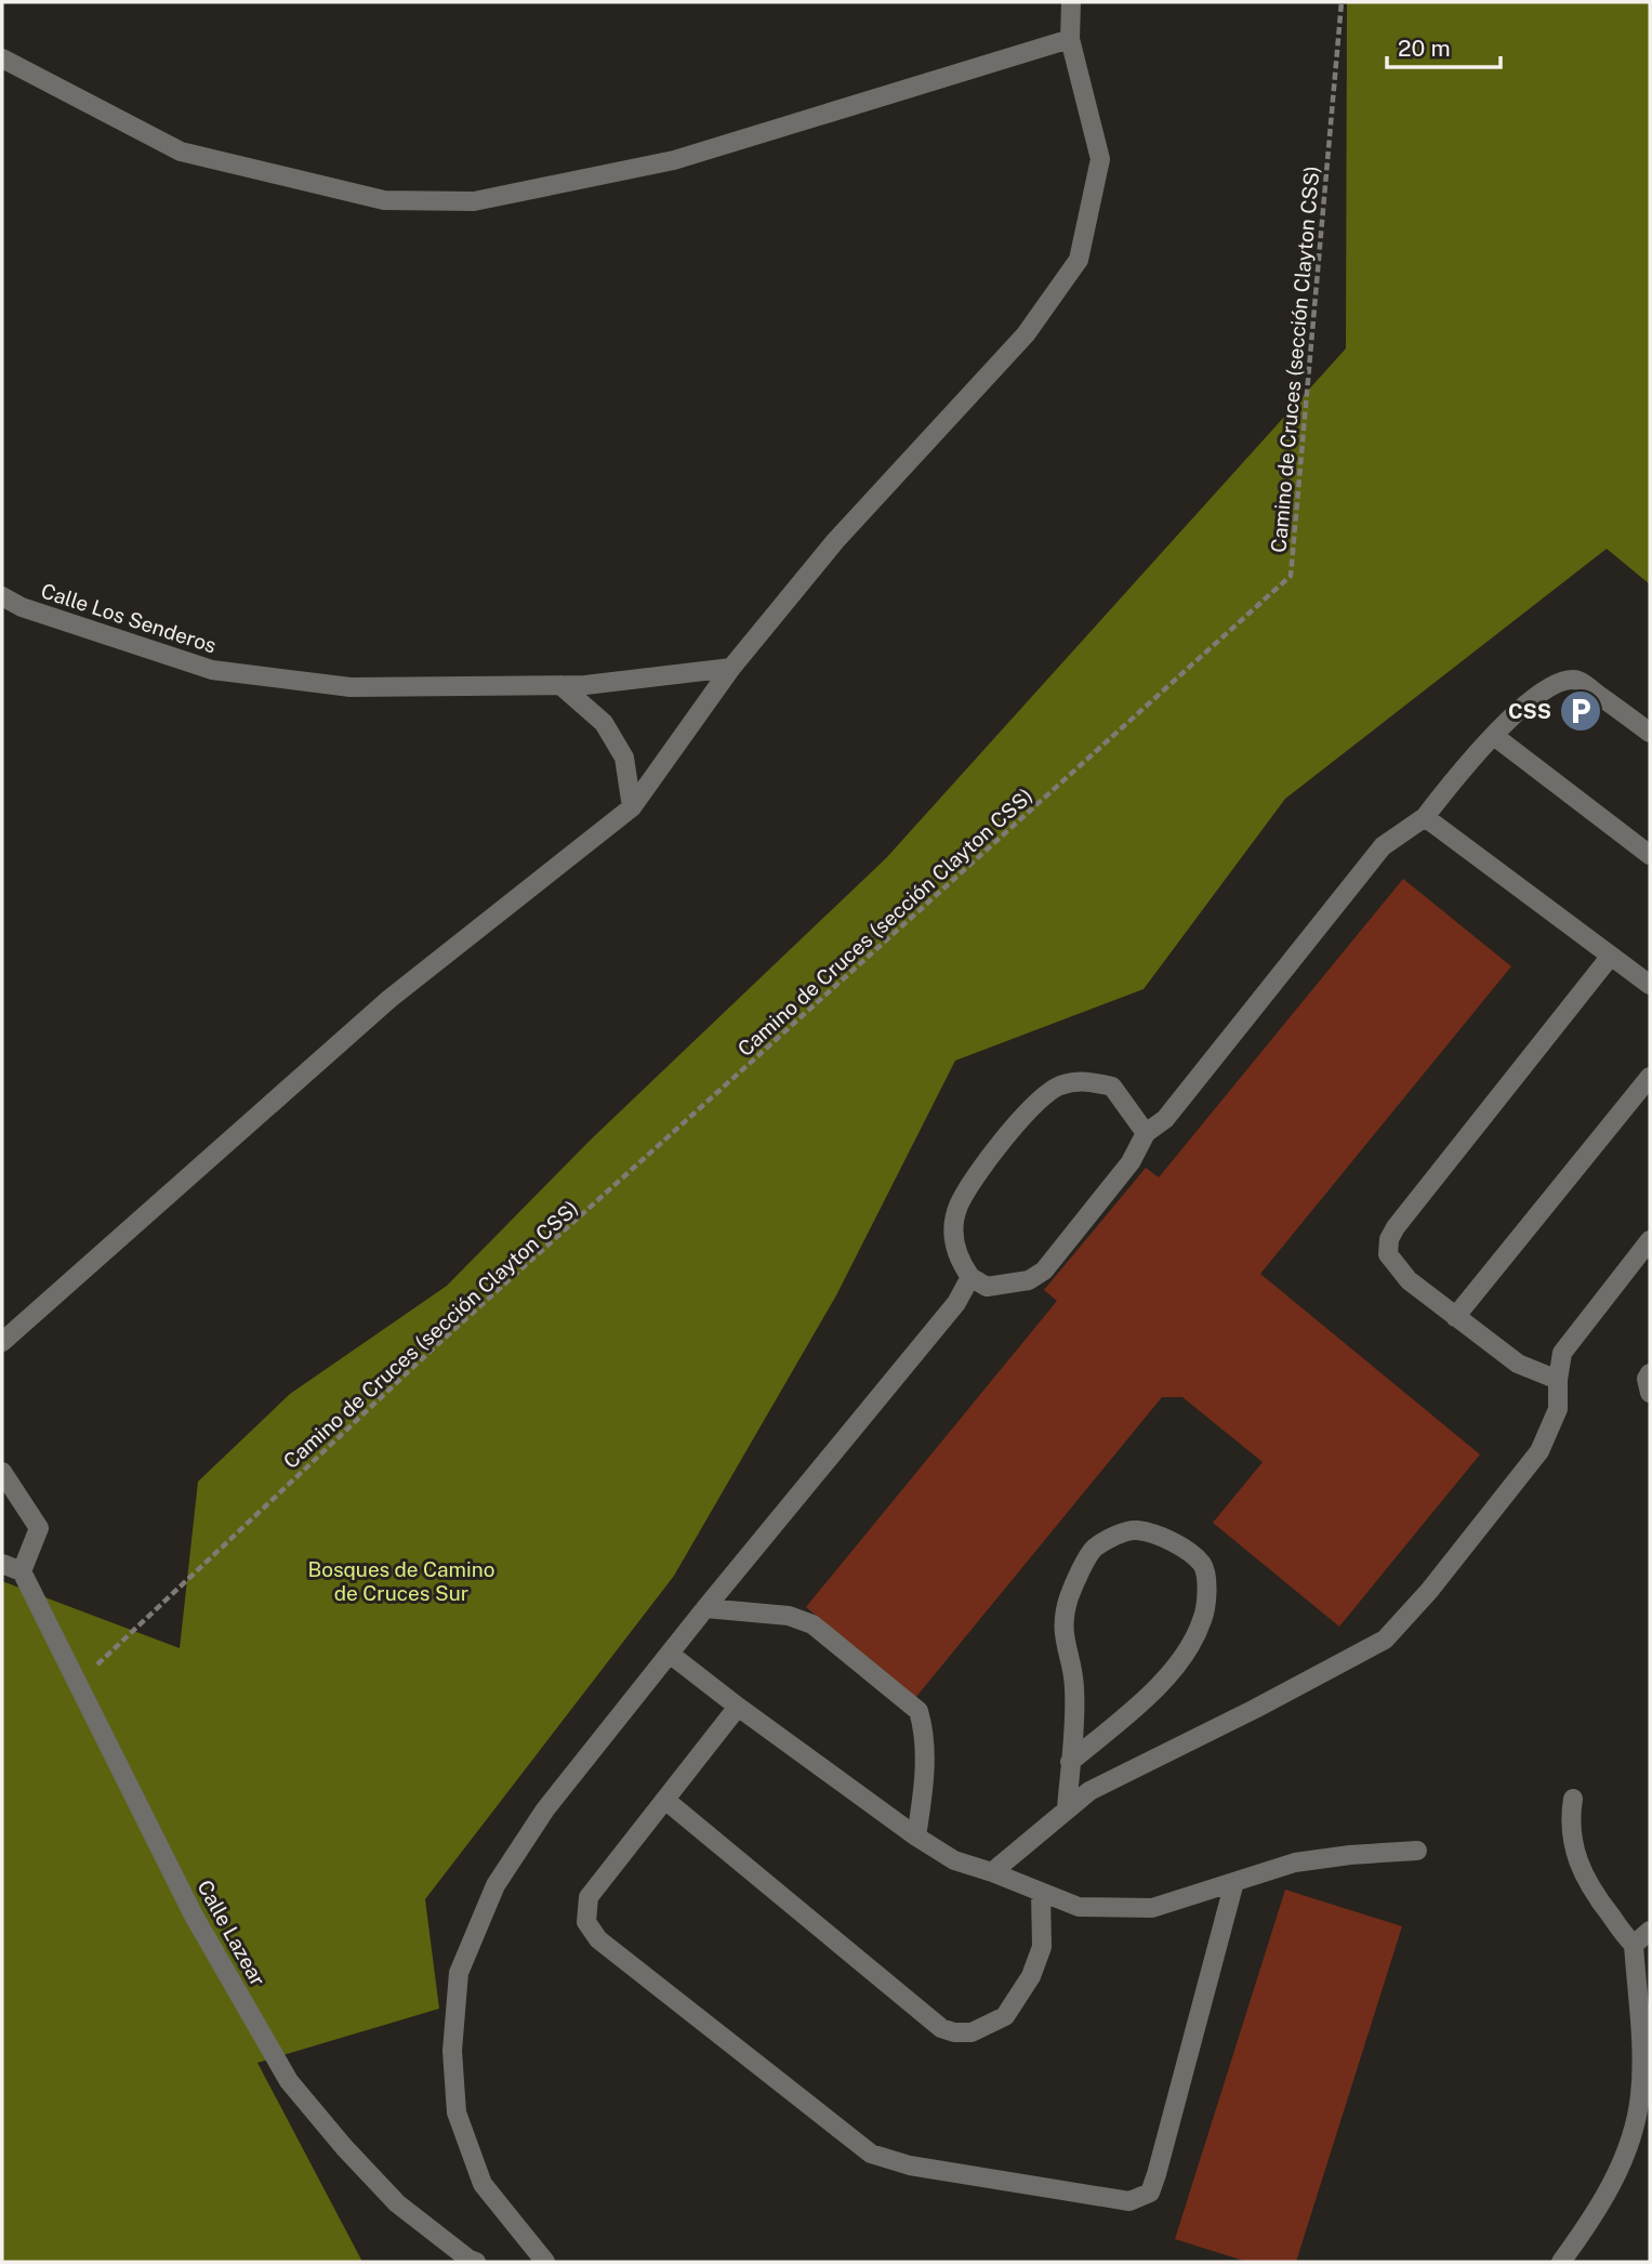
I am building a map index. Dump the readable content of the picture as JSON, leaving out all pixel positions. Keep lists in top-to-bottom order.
{
  "streets": {
    "street": ["Calle Los Senderos", "Calle Lazear"],
    "path": ["Camino de Cruces (sección Clayton CSS)"]
  },
  "crossings": [
    ["Camino de Cruces (sección Clayton CSS)", "Calle Lazear"]
  ],
  "parks": ["Bosques de Camino de Cruces Sur"],
  "places": {
    "parking": ["CSS"]
  },
  "scale_bar": "20 m"
}
